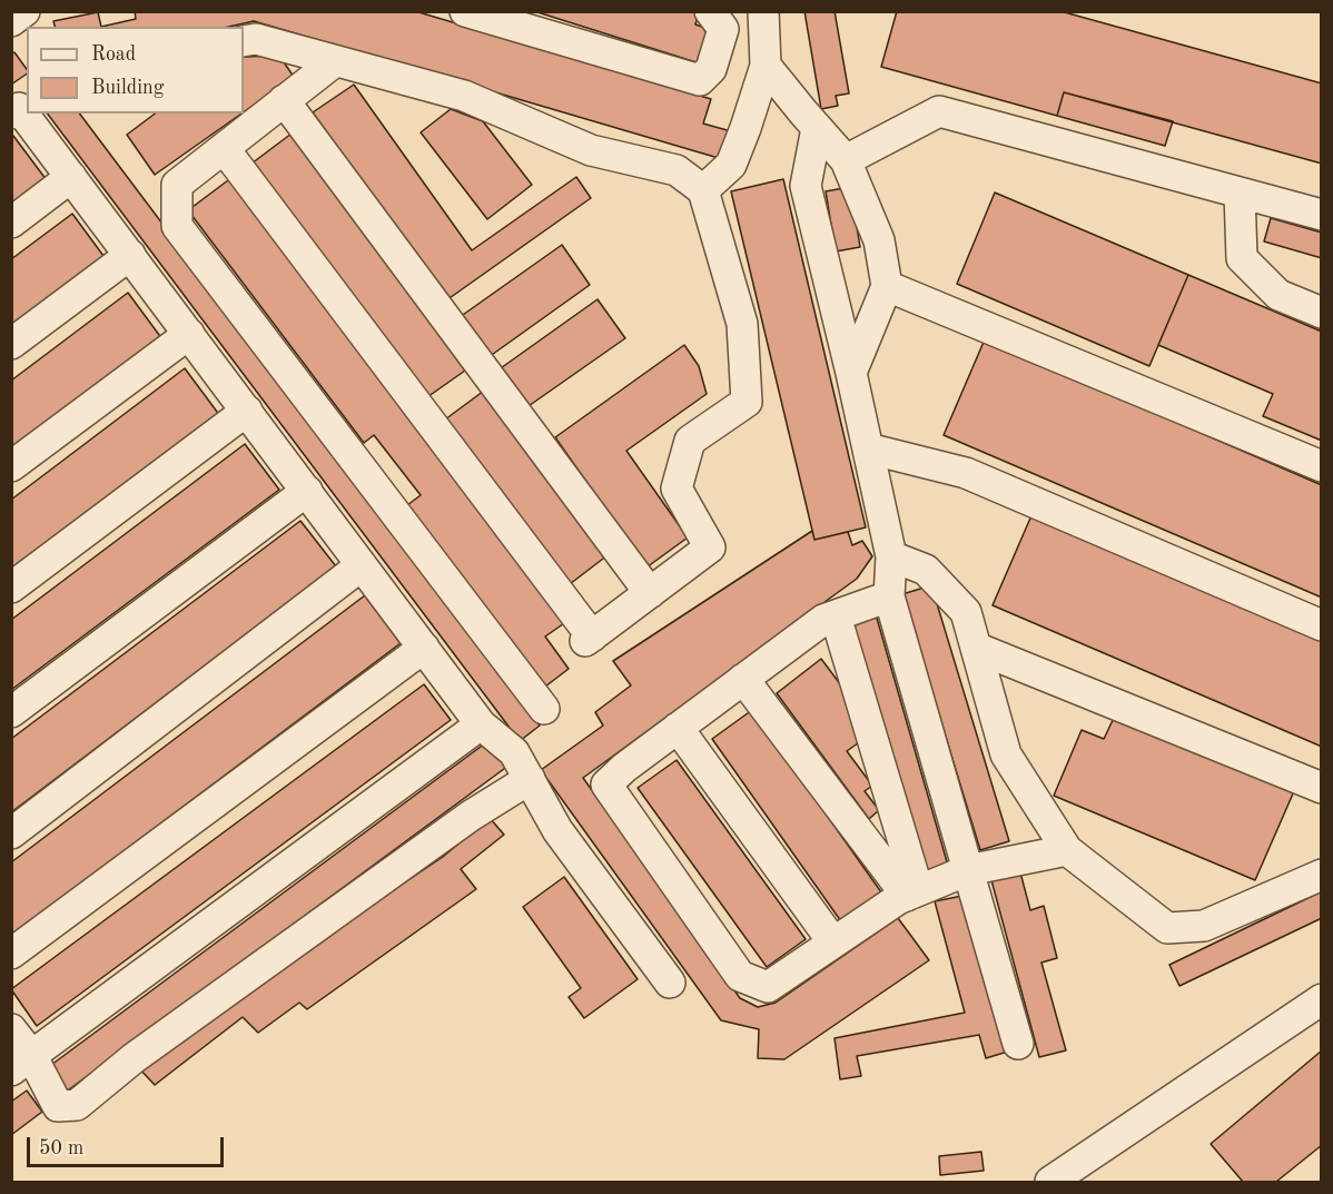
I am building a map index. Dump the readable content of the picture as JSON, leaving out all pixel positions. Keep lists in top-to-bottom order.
{
  "legend": ["Road", "Building"],
  "scale_bar": "50 m"
}
